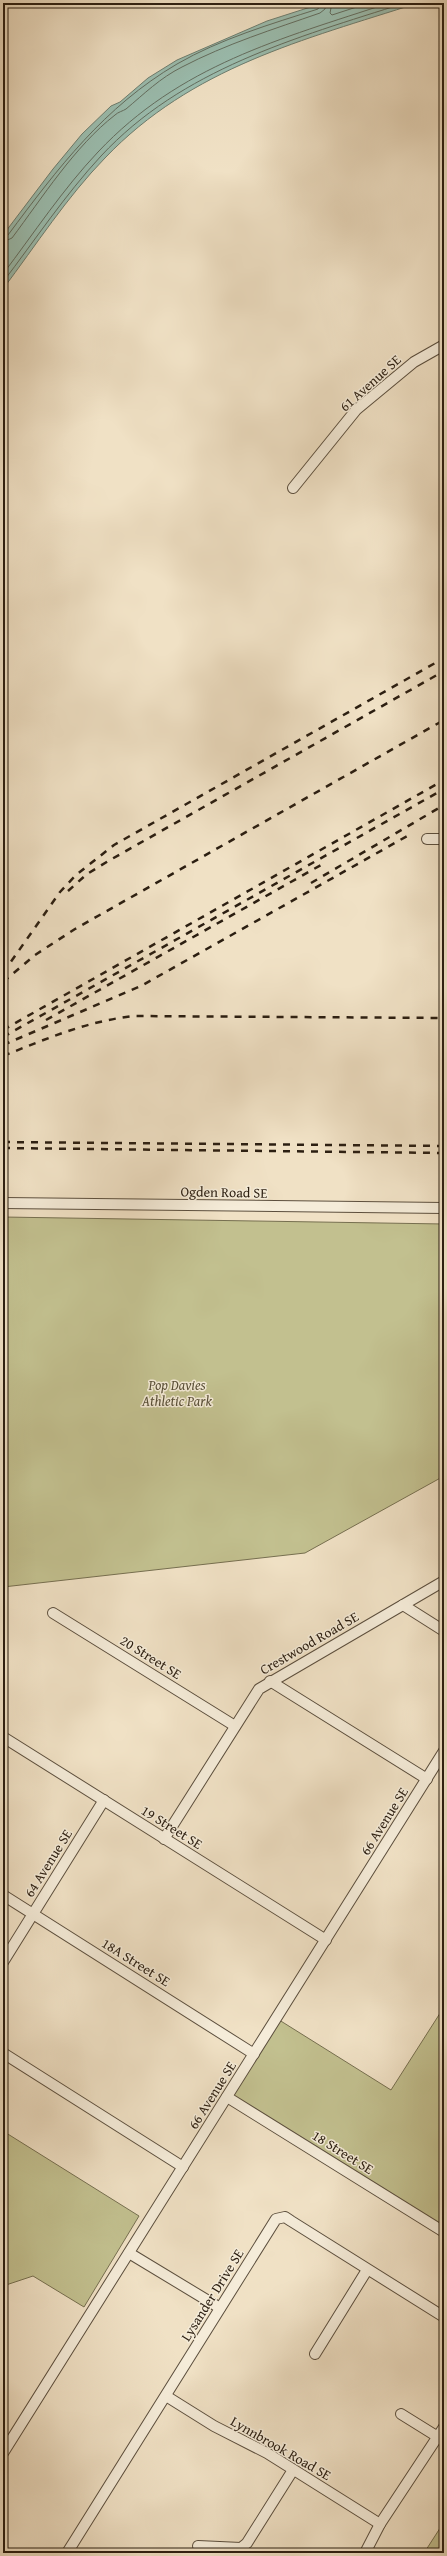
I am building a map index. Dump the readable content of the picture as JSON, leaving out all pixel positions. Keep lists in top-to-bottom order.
{
  "streets": {
    "street": [
      "61 Avenue SE",
      "Ogden Road SE",
      "Crestwood Road SE",
      "20 Street SE",
      "66 Avenue SE",
      "19 Street SE",
      "64 Avenue SE",
      "18A Street SE",
      "18 Street SE",
      "Lysander Drive SE",
      "Lynnbrook Road SE"
    ]
  },
  "crossings": [
    ["Crestwood Road SE", "20 Street SE"],
    ["Crestwood Road SE", "19 Street SE"],
    ["66 Avenue SE", "19 Street SE"],
    ["66 Avenue SE", "18A Street SE"],
    ["66 Avenue SE", "18 Street SE"],
    ["19 Street SE", "64 Avenue SE"],
    ["64 Avenue SE", "18A Street SE"],
    ["Lysander Drive SE", "Lynnbrook Road SE"]
  ],
  "parks": ["Pop Davies Athletic Park"]
}
